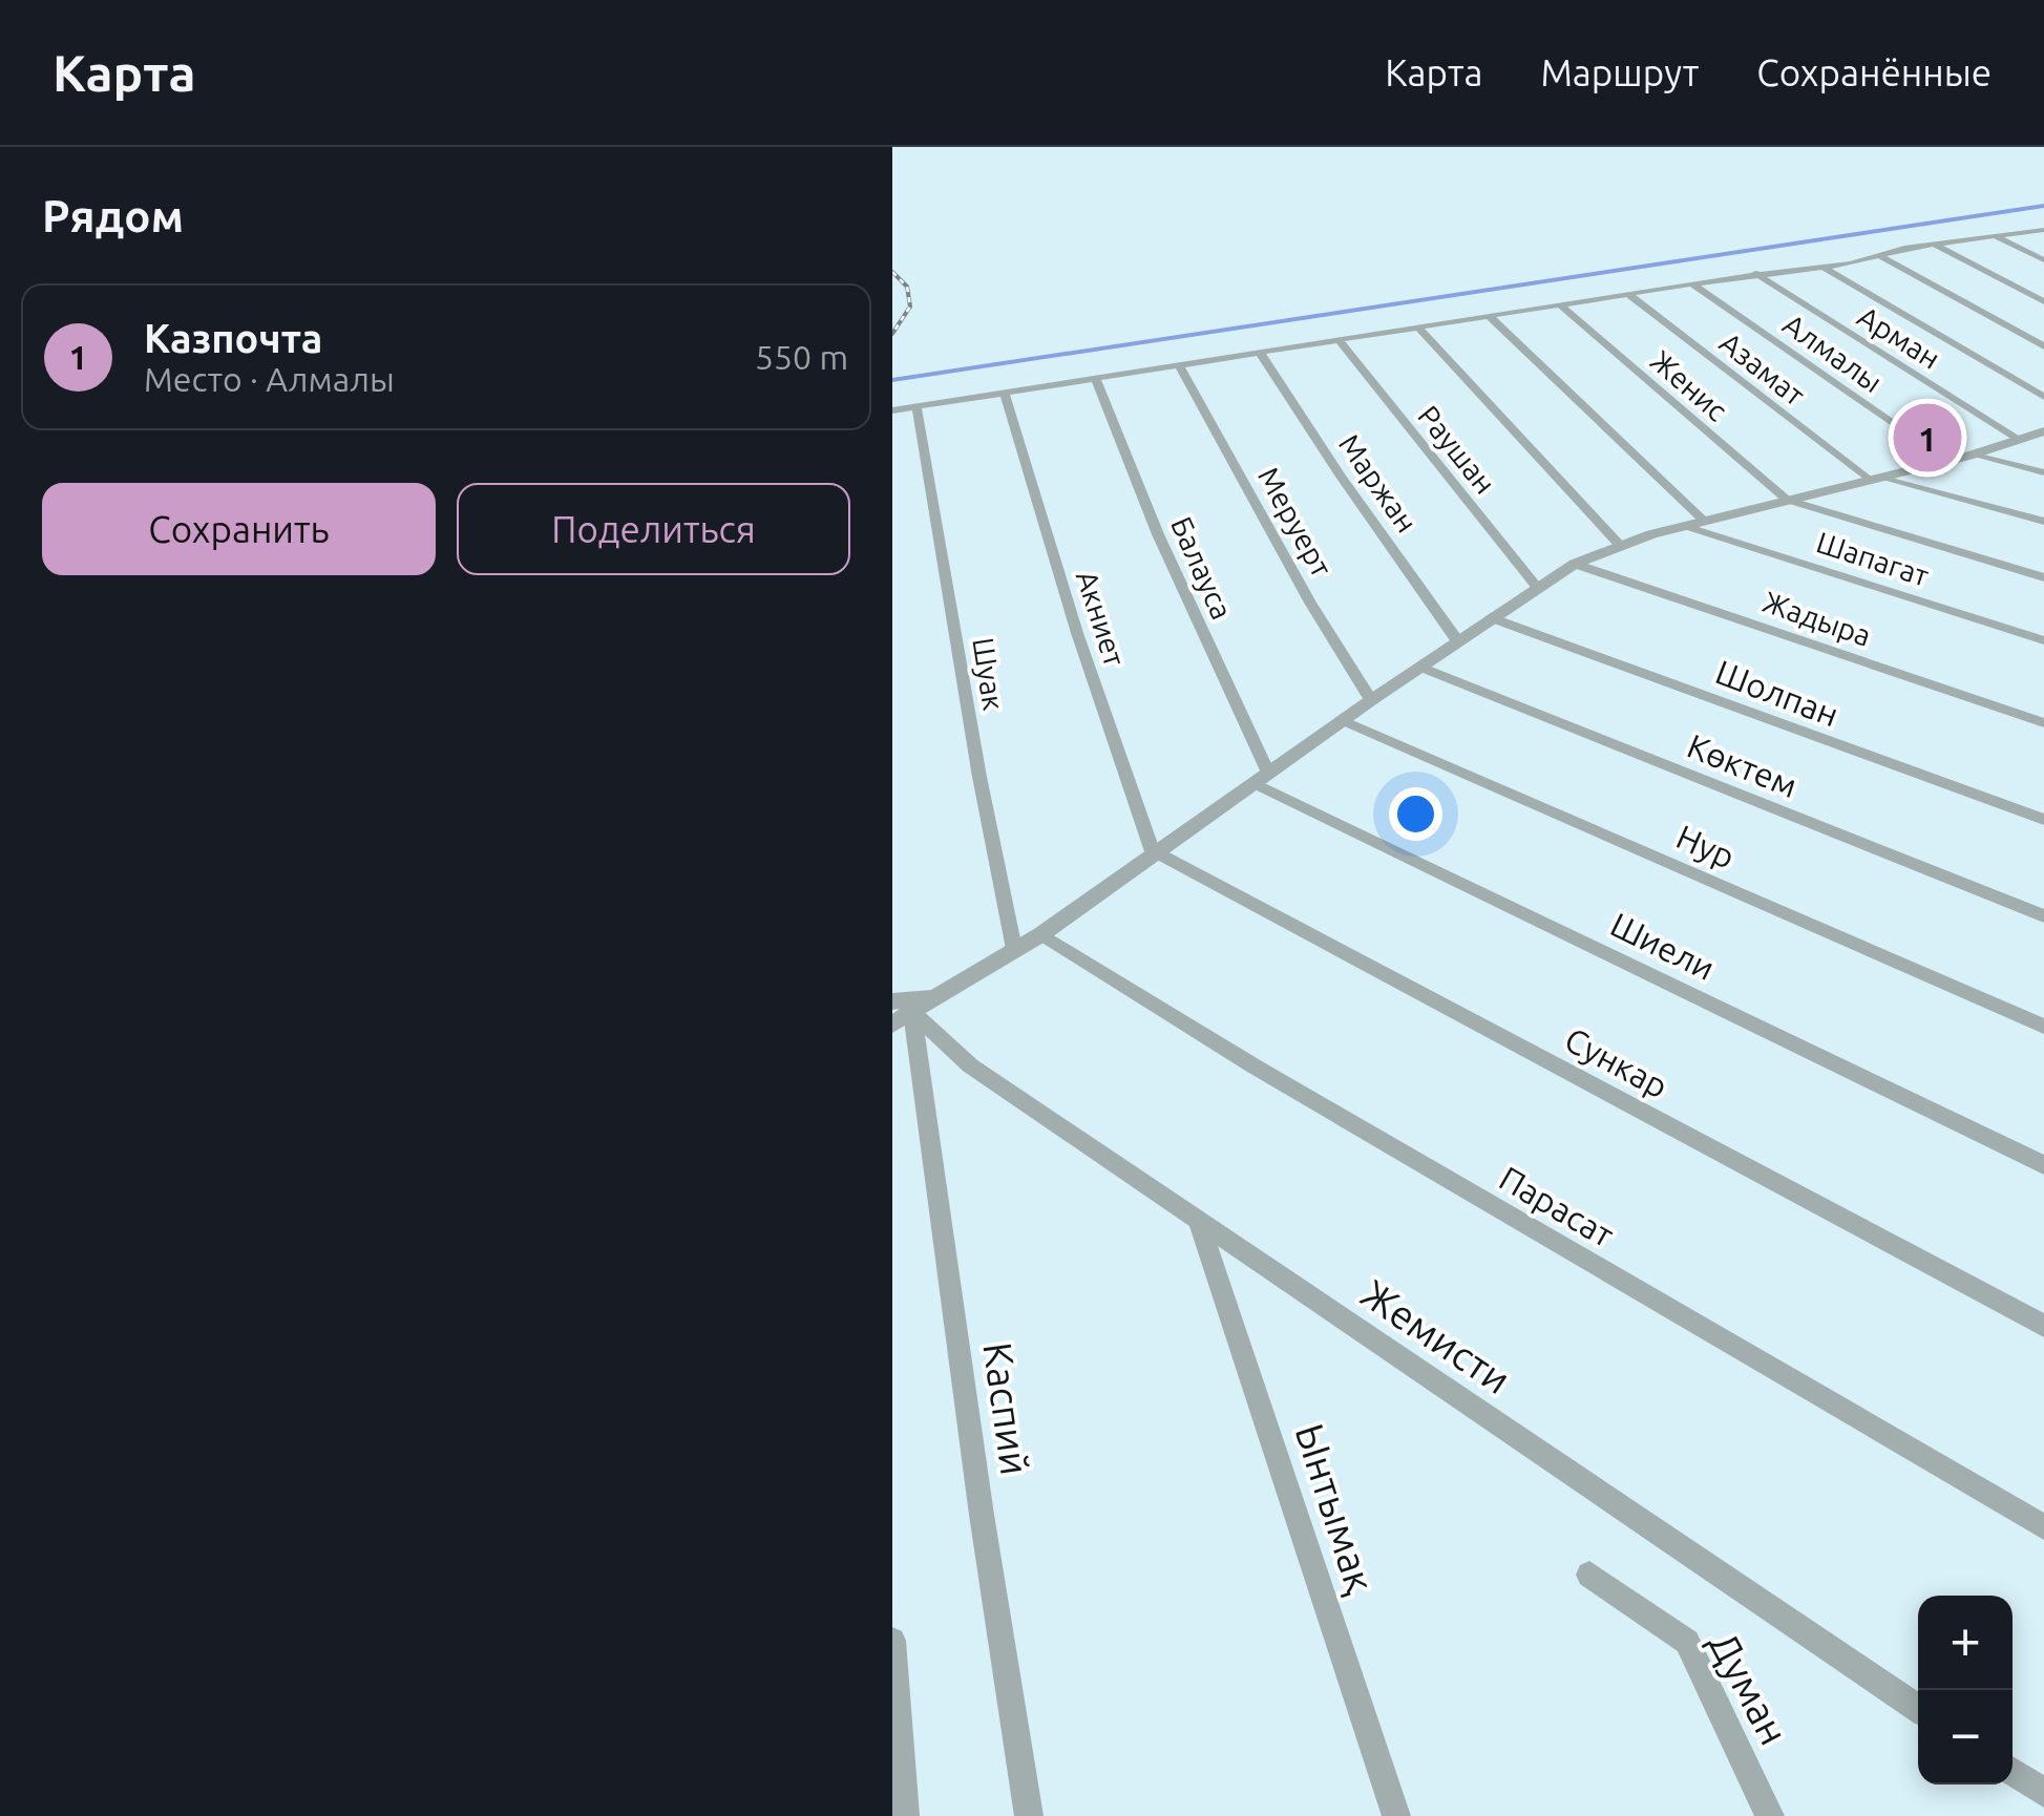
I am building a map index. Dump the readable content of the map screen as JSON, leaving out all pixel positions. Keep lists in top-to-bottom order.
{
  "streets": {
    "street": [
      "Арман",
      "Алмалы",
      "Азамат",
      "Женис",
      "Раушан",
      "Маржан",
      "Меруерт",
      "Шапагат",
      "Балауса",
      "Акниет",
      "Жадыра",
      "Шуак",
      "Шолпан",
      "Көктем",
      "Нур",
      "Шиели",
      "Сункар",
      "Парасат",
      "Жемисти",
      "Каспий",
      "Ынтымақ",
      "Думан"
    ]
  },
  "crossings": [
    ["Балауса", "Шиели"],
    ["Акниет", "Сункар"],
    ["Жемисти", "Каспий"],
    ["Жемисти", "Ынтымақ"]
  ],
  "page": {
    "header": "Карта",
    "nav": ["Карта", "Маршрут", "Сохранённые"],
    "heading": "Рядом",
    "list": [
      {
        "mark": "1",
        "name": "Казпочта",
        "note": "Место · Алмалы",
        "value": "550 m"
      }
    ],
    "pins": "1",
    "buttons": ["Сохранить", "Поделиться"],
    "map_buttons": ["+", "−"]
  }
}
